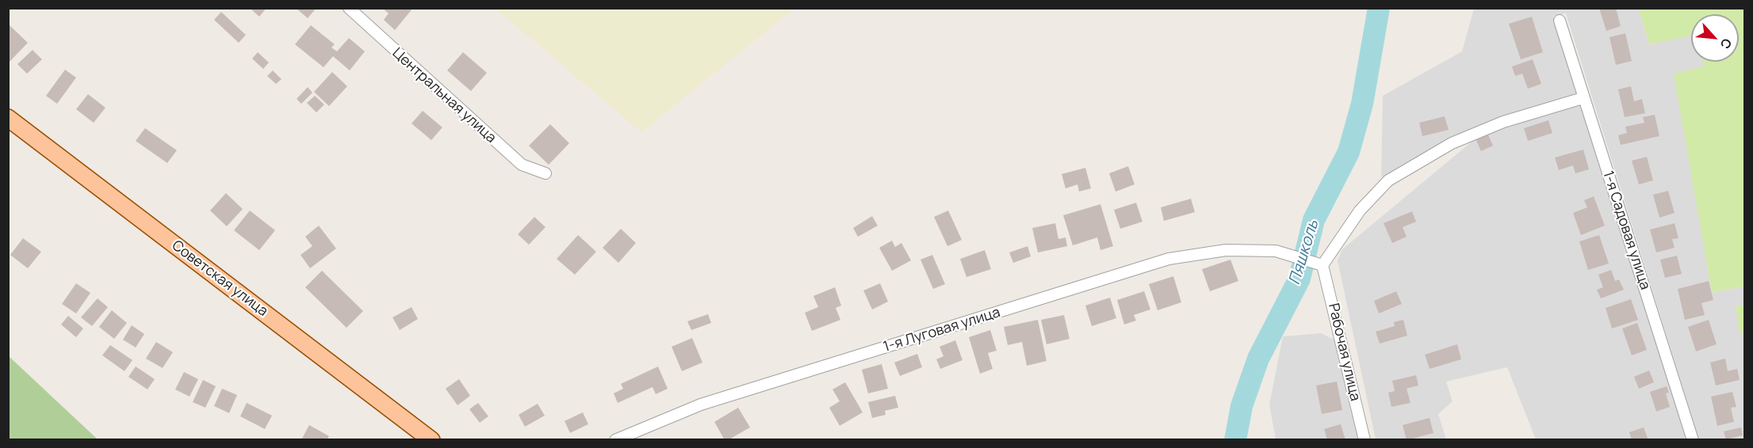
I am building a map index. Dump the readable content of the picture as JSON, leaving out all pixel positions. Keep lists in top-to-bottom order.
{
  "streets": {
    "main road": ["Советская улица"],
    "street": [
      "Центральная улица",
      "1-я Садовая улица",
      "1-я Луговая улица",
      "Рабочая улица"
    ]
  },
  "crossings": [
    ["1-я Луговая улица", "Рабочая улица"]
  ],
  "water": ["Пяшколь"],
  "north": "bottom right"
}
